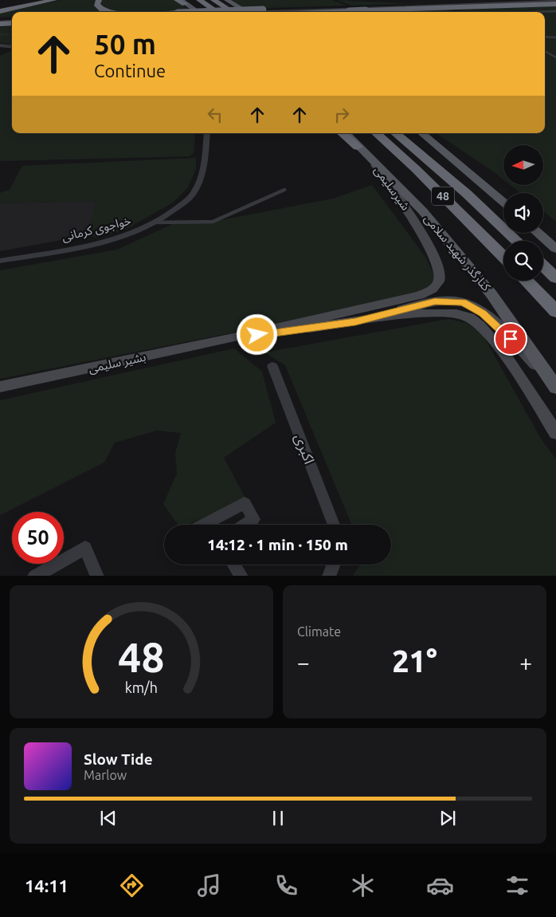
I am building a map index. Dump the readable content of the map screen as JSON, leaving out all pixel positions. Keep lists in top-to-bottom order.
{
  "streets": {
    "highway": ["48"],
    "main road": ["شیرسلیمی", "کنارگذر شهید سلامی", "بشیر سلیمی"],
    "street": ["خواجوی کرمانی", "اکبری"]
  },
  "crossings": [
    ["شیرسلیمی", "کنارگذر شهید سلامی"],
    ["شیرسلیمی", "بشیر سلیمی"]
  ],
  "north": "left",
  "page": {
    "turn": ["50 m", "Continue"],
    "limit": "50",
    "trip": "14:12 · 1 min · 150 m",
    "tile": "Climate",
    "heat": ["−", "21°", "+"],
    "song": ["Slow Tide", "Marlow"],
    "tabs": "14:11",
    "gauge": ["48", "km/h"]
  }
}
